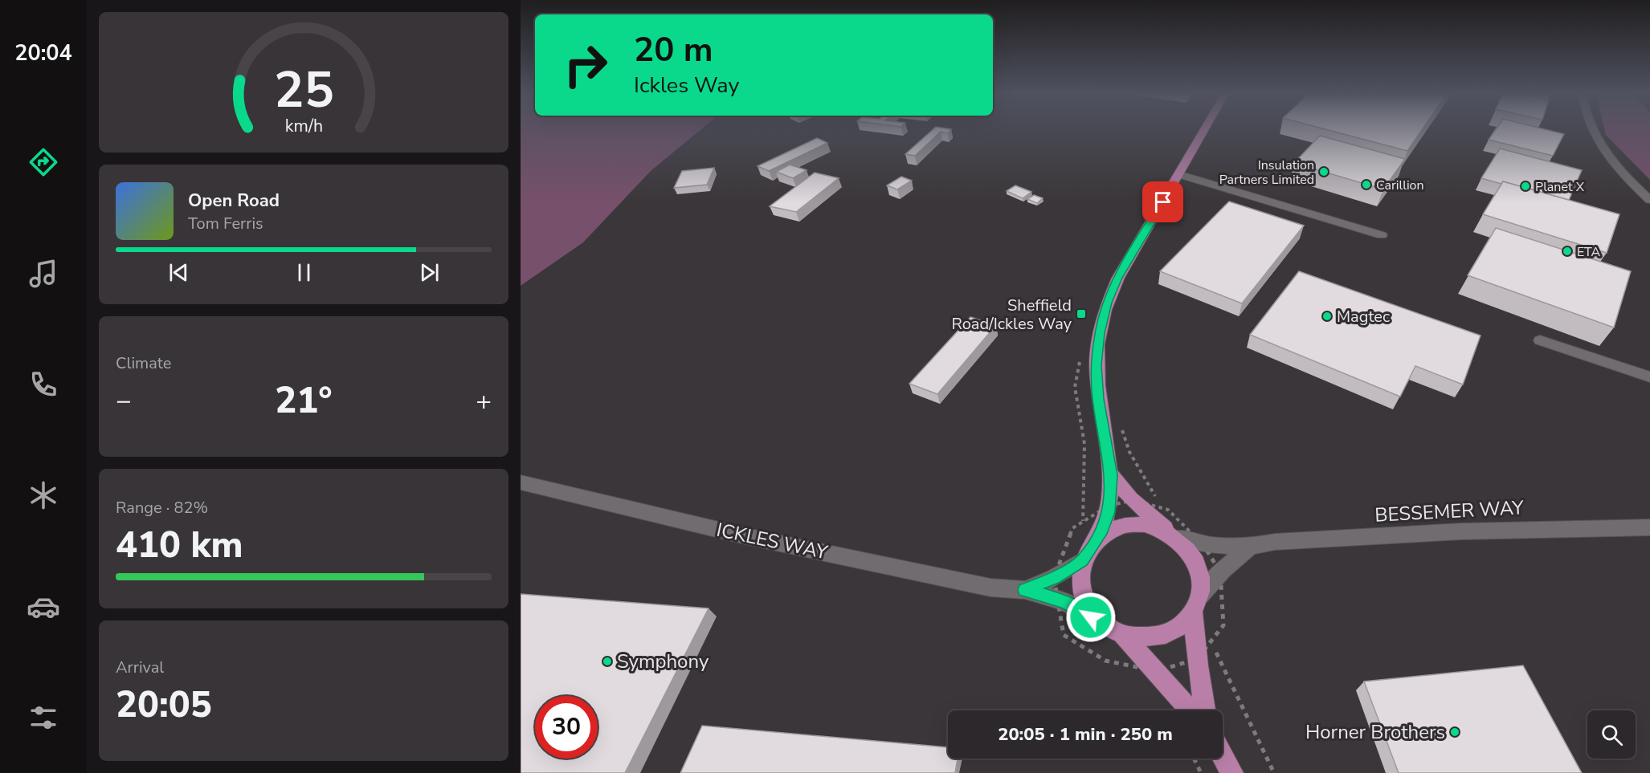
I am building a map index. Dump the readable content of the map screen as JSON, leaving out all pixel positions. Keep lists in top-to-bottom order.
{
  "streets": {
    "street": ["BESSEMER WAY", "ICKLES WAY"]
  },
  "crossings": [
    ["BESSEMER WAY", "ICKLES WAY"]
  ],
  "places": {
    "other": [
      "Insulation Partners Limited",
      "Carillion",
      "Planet X",
      "ETA",
      "Magtec",
      "Symphony",
      "Horner Brothers"
    ],
    "transit": ["Sheffield Road/Ickles Way"]
  },
  "page": {
    "tabs": "20:04",
    "turn": ["20 m", "Ickles Way"],
    "song": ["Open Road", "Tom Ferris"],
    "tile": [
      "Climate",
      ["Range · 82%", "410 km"],
      ["Arrival", "20:05"]
    ],
    "heat": ["−", "21°", "+"],
    "limit": "30",
    "trip": "20:05 · 1 min · 250 m",
    "gauge": ["25", "km/h"]
  }
}
